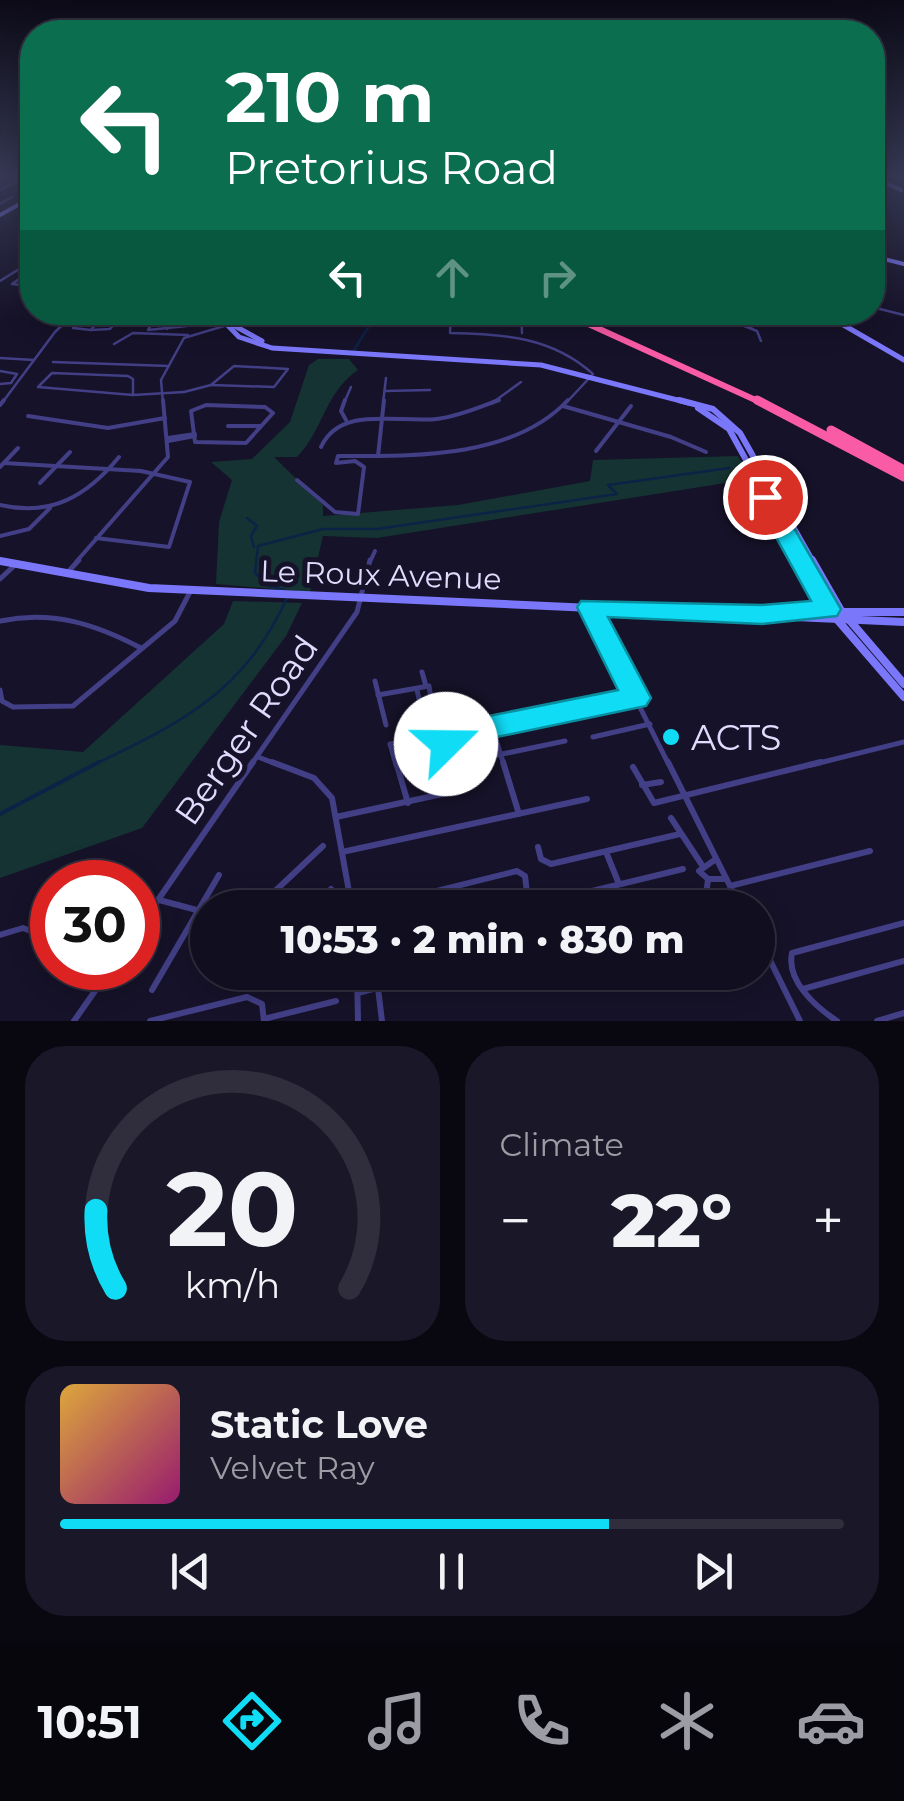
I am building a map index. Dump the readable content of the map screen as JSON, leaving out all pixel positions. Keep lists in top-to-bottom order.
{
  "streets": {
    "main road": ["Le Roux Avenue"],
    "street": ["Berger Road"]
  },
  "crossings": [
    ["Le Roux Avenue", "Berger Road"]
  ],
  "places": ["ACTS"],
  "page": {
    "turn": ["210 m", "Pretorius Road"],
    "limit": "30",
    "trip": "10:53 · 2 min · 830 m",
    "tile": "Climate",
    "heat": ["−", "22°", "+"],
    "song": ["Static Love", "Velvet Ray"],
    "tabs": "10:51",
    "gauge": ["20", "km/h"]
  }
}
